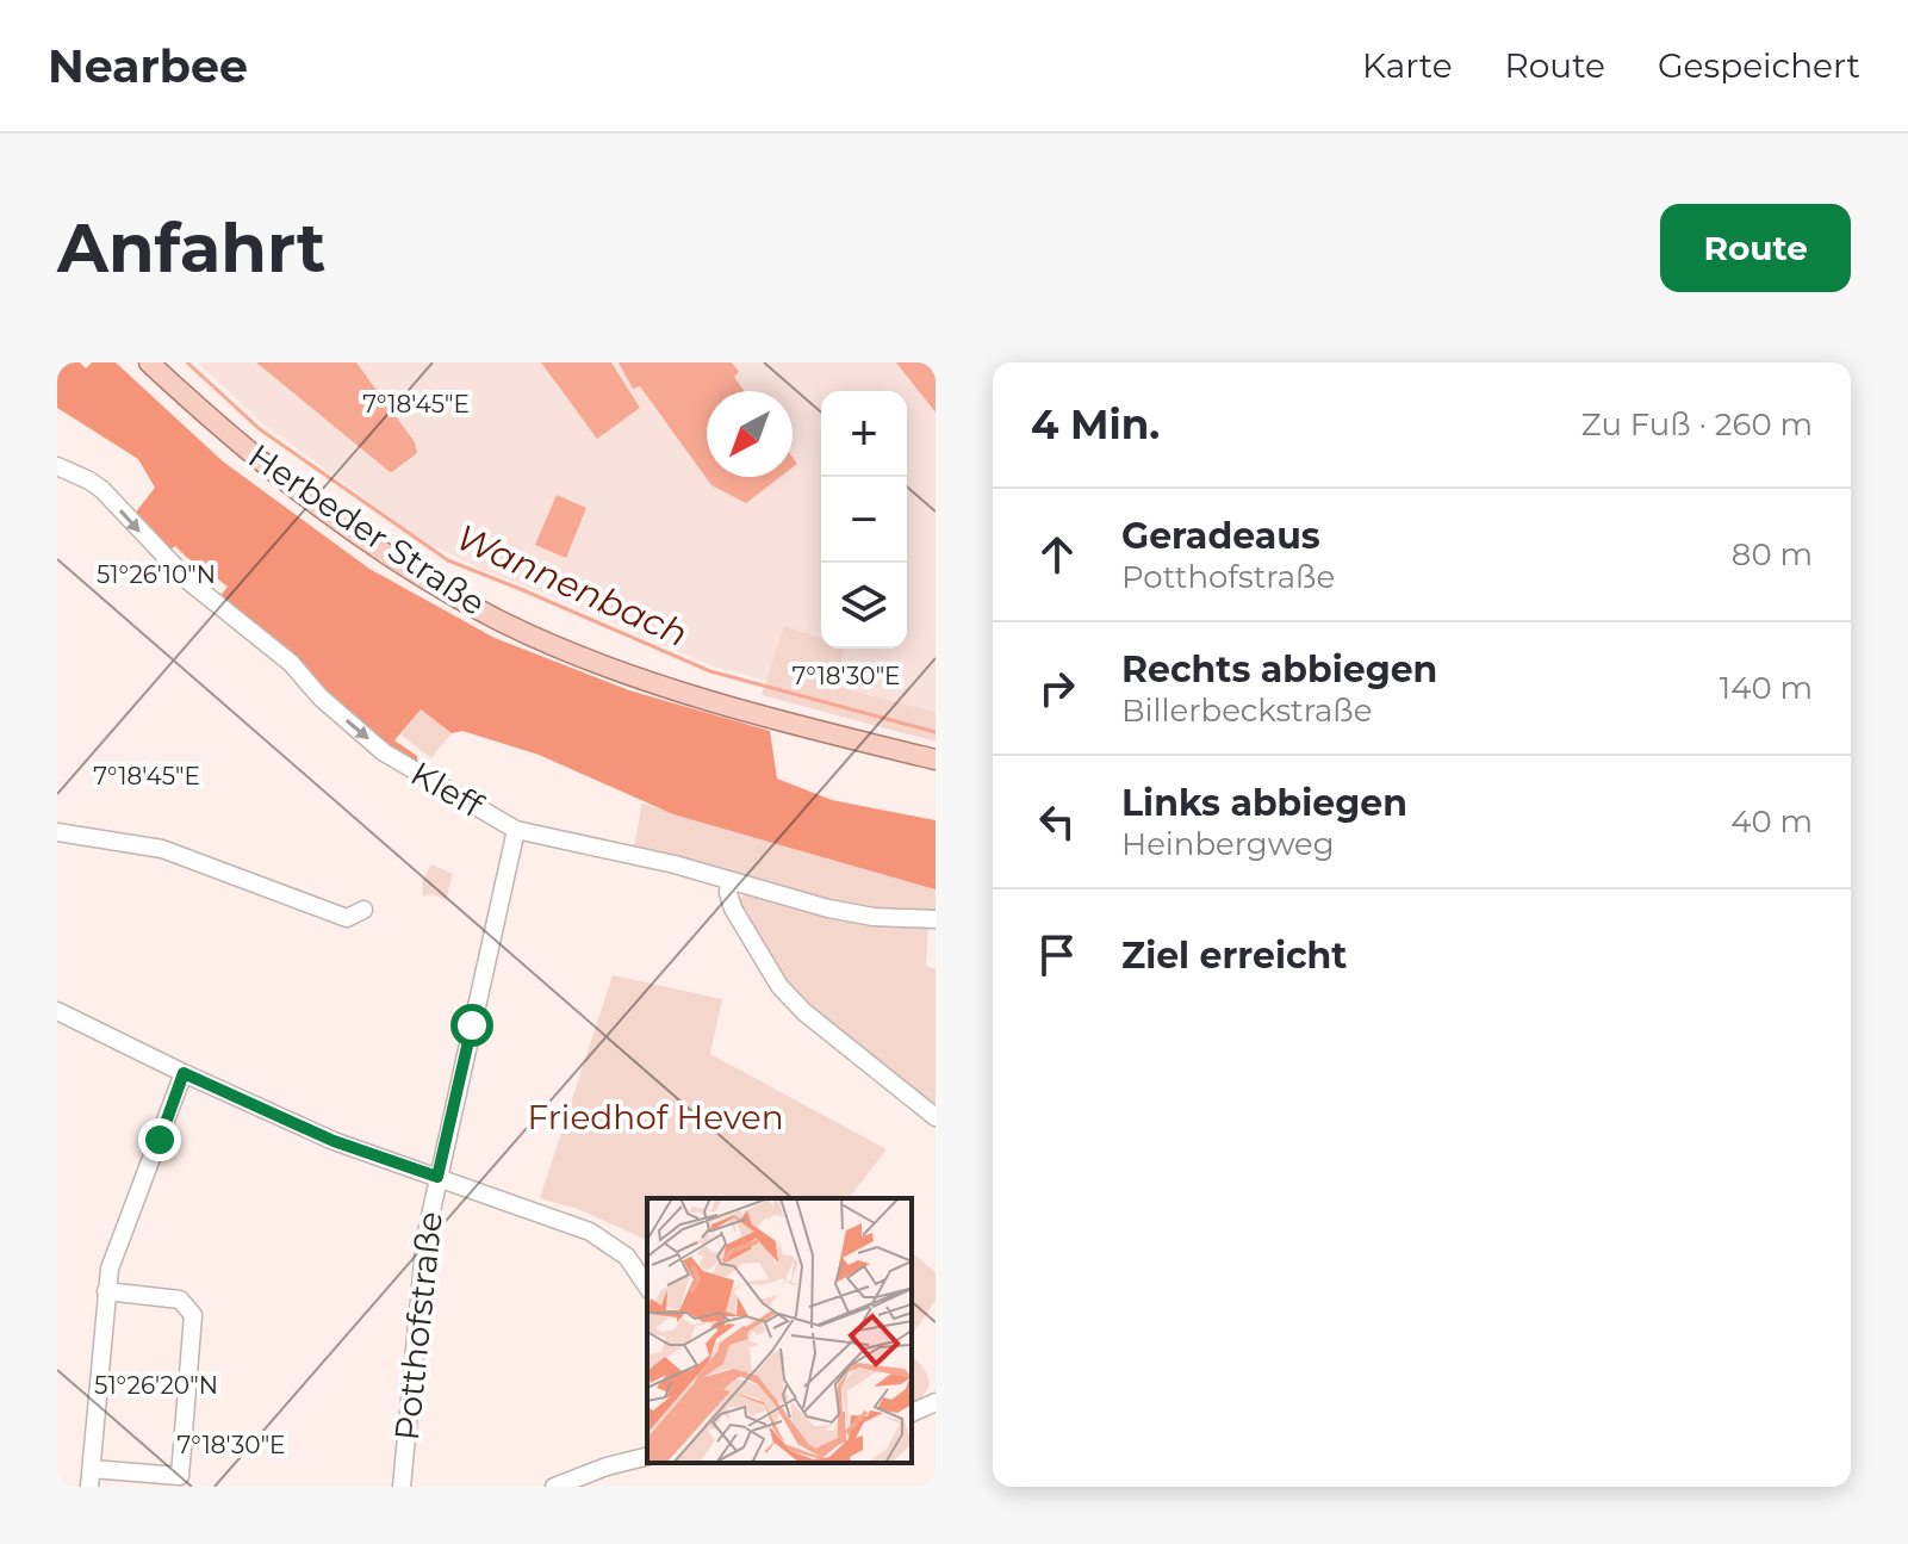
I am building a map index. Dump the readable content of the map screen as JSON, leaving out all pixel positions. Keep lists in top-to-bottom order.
{
  "streets": {
    "main road": ["Herbeder Straße"],
    "street": ["Kleff", "Potthofstraße"]
  },
  "crossings": [
    ["Kleff", "Potthofstraße"]
  ],
  "one_way": ["Kleff"],
  "water": ["Wannenbach"],
  "parks": ["Friedhof Heven"],
  "north": "bottom left",
  "page": {
    "header": "Nearbee",
    "nav": ["Karte", "Route", "Gespeichert"],
    "buttons": "Route",
    "title": "Anfahrt",
    "heading": ["4 Min.", "Zu Fuß · 260 m"],
    "map_buttons": ["+", "−"],
    "list": [
      ["Geradeaus", "Potthofstraße", "80 m"],
      ["Rechts abbiegen", "Billerbeckstraße", "140 m"],
      ["Links abbiegen", "Heinbergweg", "40 m"],
      "Ziel erreicht"
    ]
  },
  "coordinates": [
    "7°18'45\"E",
    "51°26'10\"N",
    "7°18'30\"E",
    "51°26'20\"N"
  ]
}
